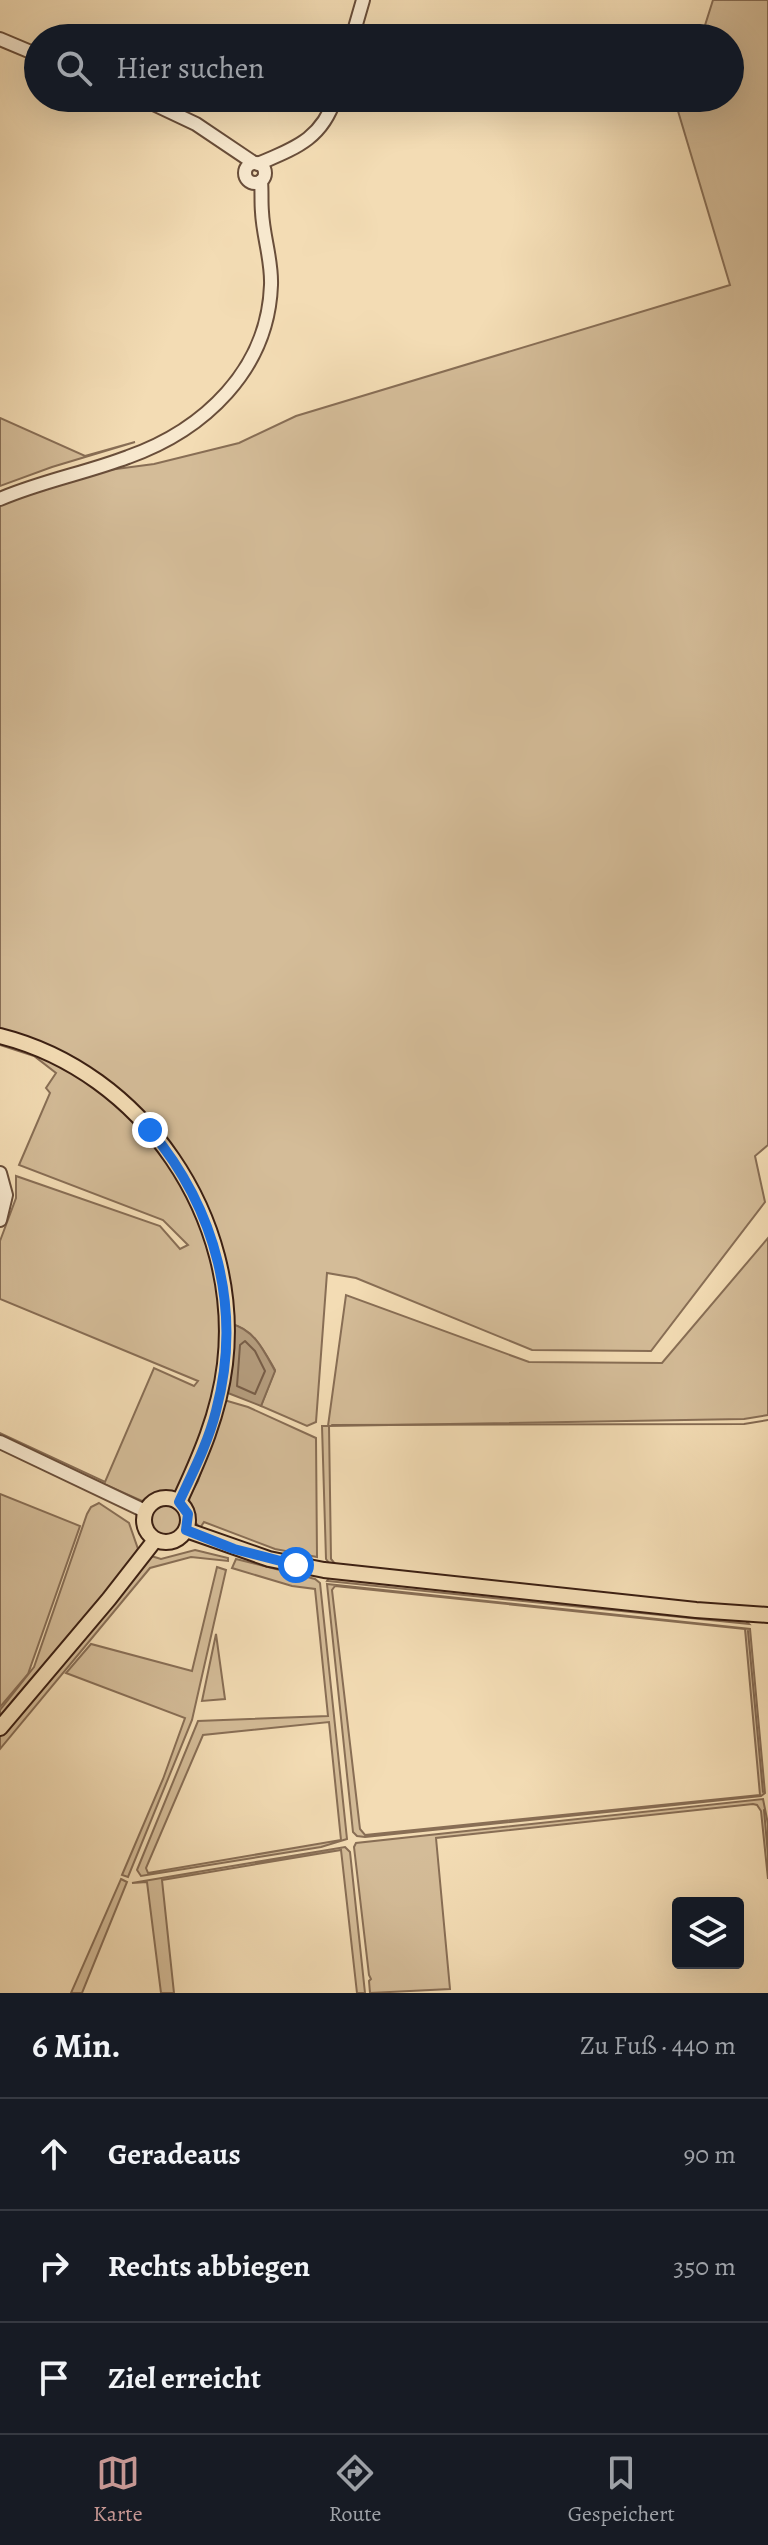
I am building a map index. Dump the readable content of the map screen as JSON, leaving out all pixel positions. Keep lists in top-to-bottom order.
{
  "page": {
    "search": "Hier suchen",
    "heading": ["6 Min.", "Zu Fuß · 440 m"],
    "list": [
      ["Geradeaus", "90 m"],
      ["Rechts abbiegen", "350 m"],
      "Ziel erreicht"
    ],
    "nav": ["Karte", "Route", "Gespeichert"]
  }
}
